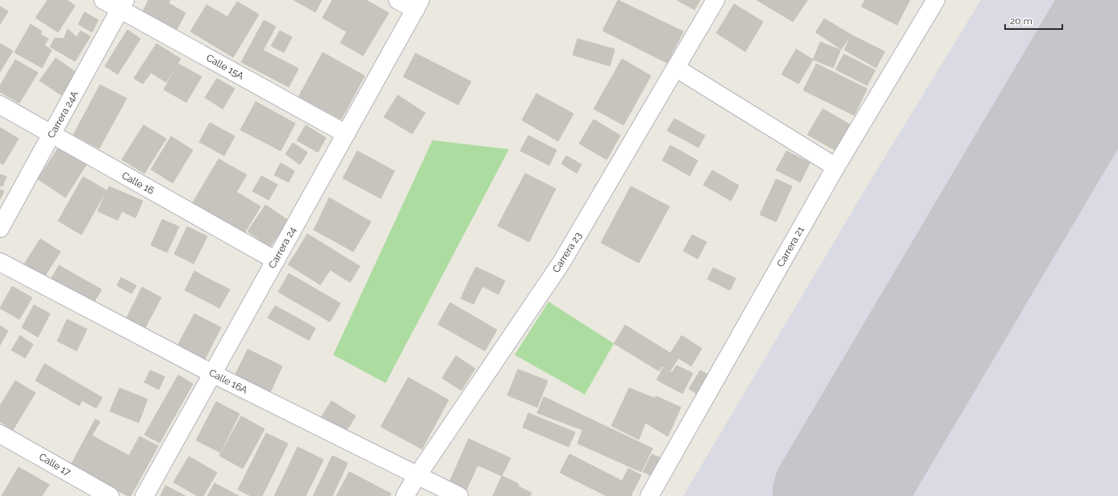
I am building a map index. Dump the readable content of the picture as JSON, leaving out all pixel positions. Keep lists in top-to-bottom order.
{
  "streets": {
    "street": [
      "Calle 15A",
      "Carrera 24A",
      "Calle 16",
      "Carrera 21",
      "Carrera 24",
      "Carrera 23",
      "Calle 16A",
      "Calle 17"
    ]
  },
  "crossings": [
    ["Calle 15A", "Carrera 24A"],
    ["Calle 15A", "Carrera 24"],
    ["Carrera 24A", "Calle 16"],
    ["Calle 16", "Carrera 24"],
    ["Carrera 24", "Calle 16A"],
    ["Carrera 23", "Calle 16A"]
  ],
  "scale_bar": "20 m"
}
